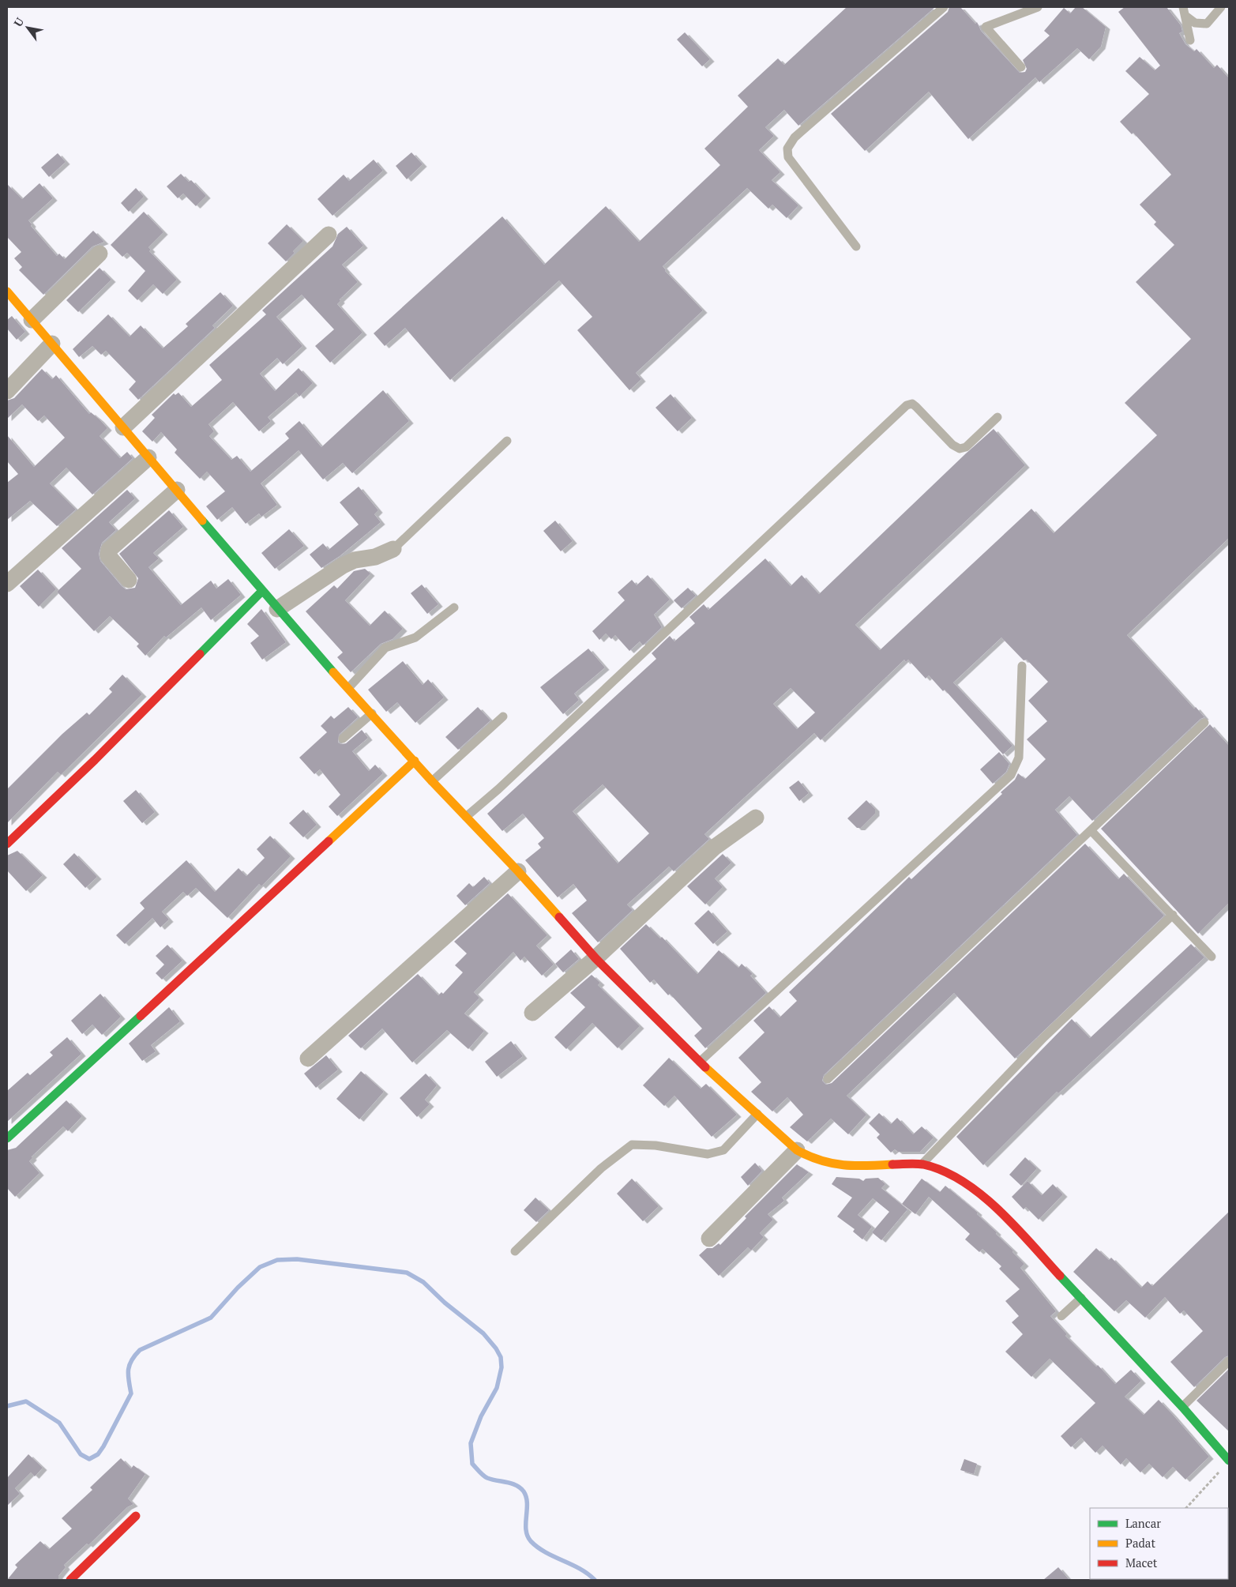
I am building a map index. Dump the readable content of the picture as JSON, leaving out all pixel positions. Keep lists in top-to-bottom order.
{
  "legend": ["Lancar", "Padat", "Macet"],
  "north": "top left"
}
